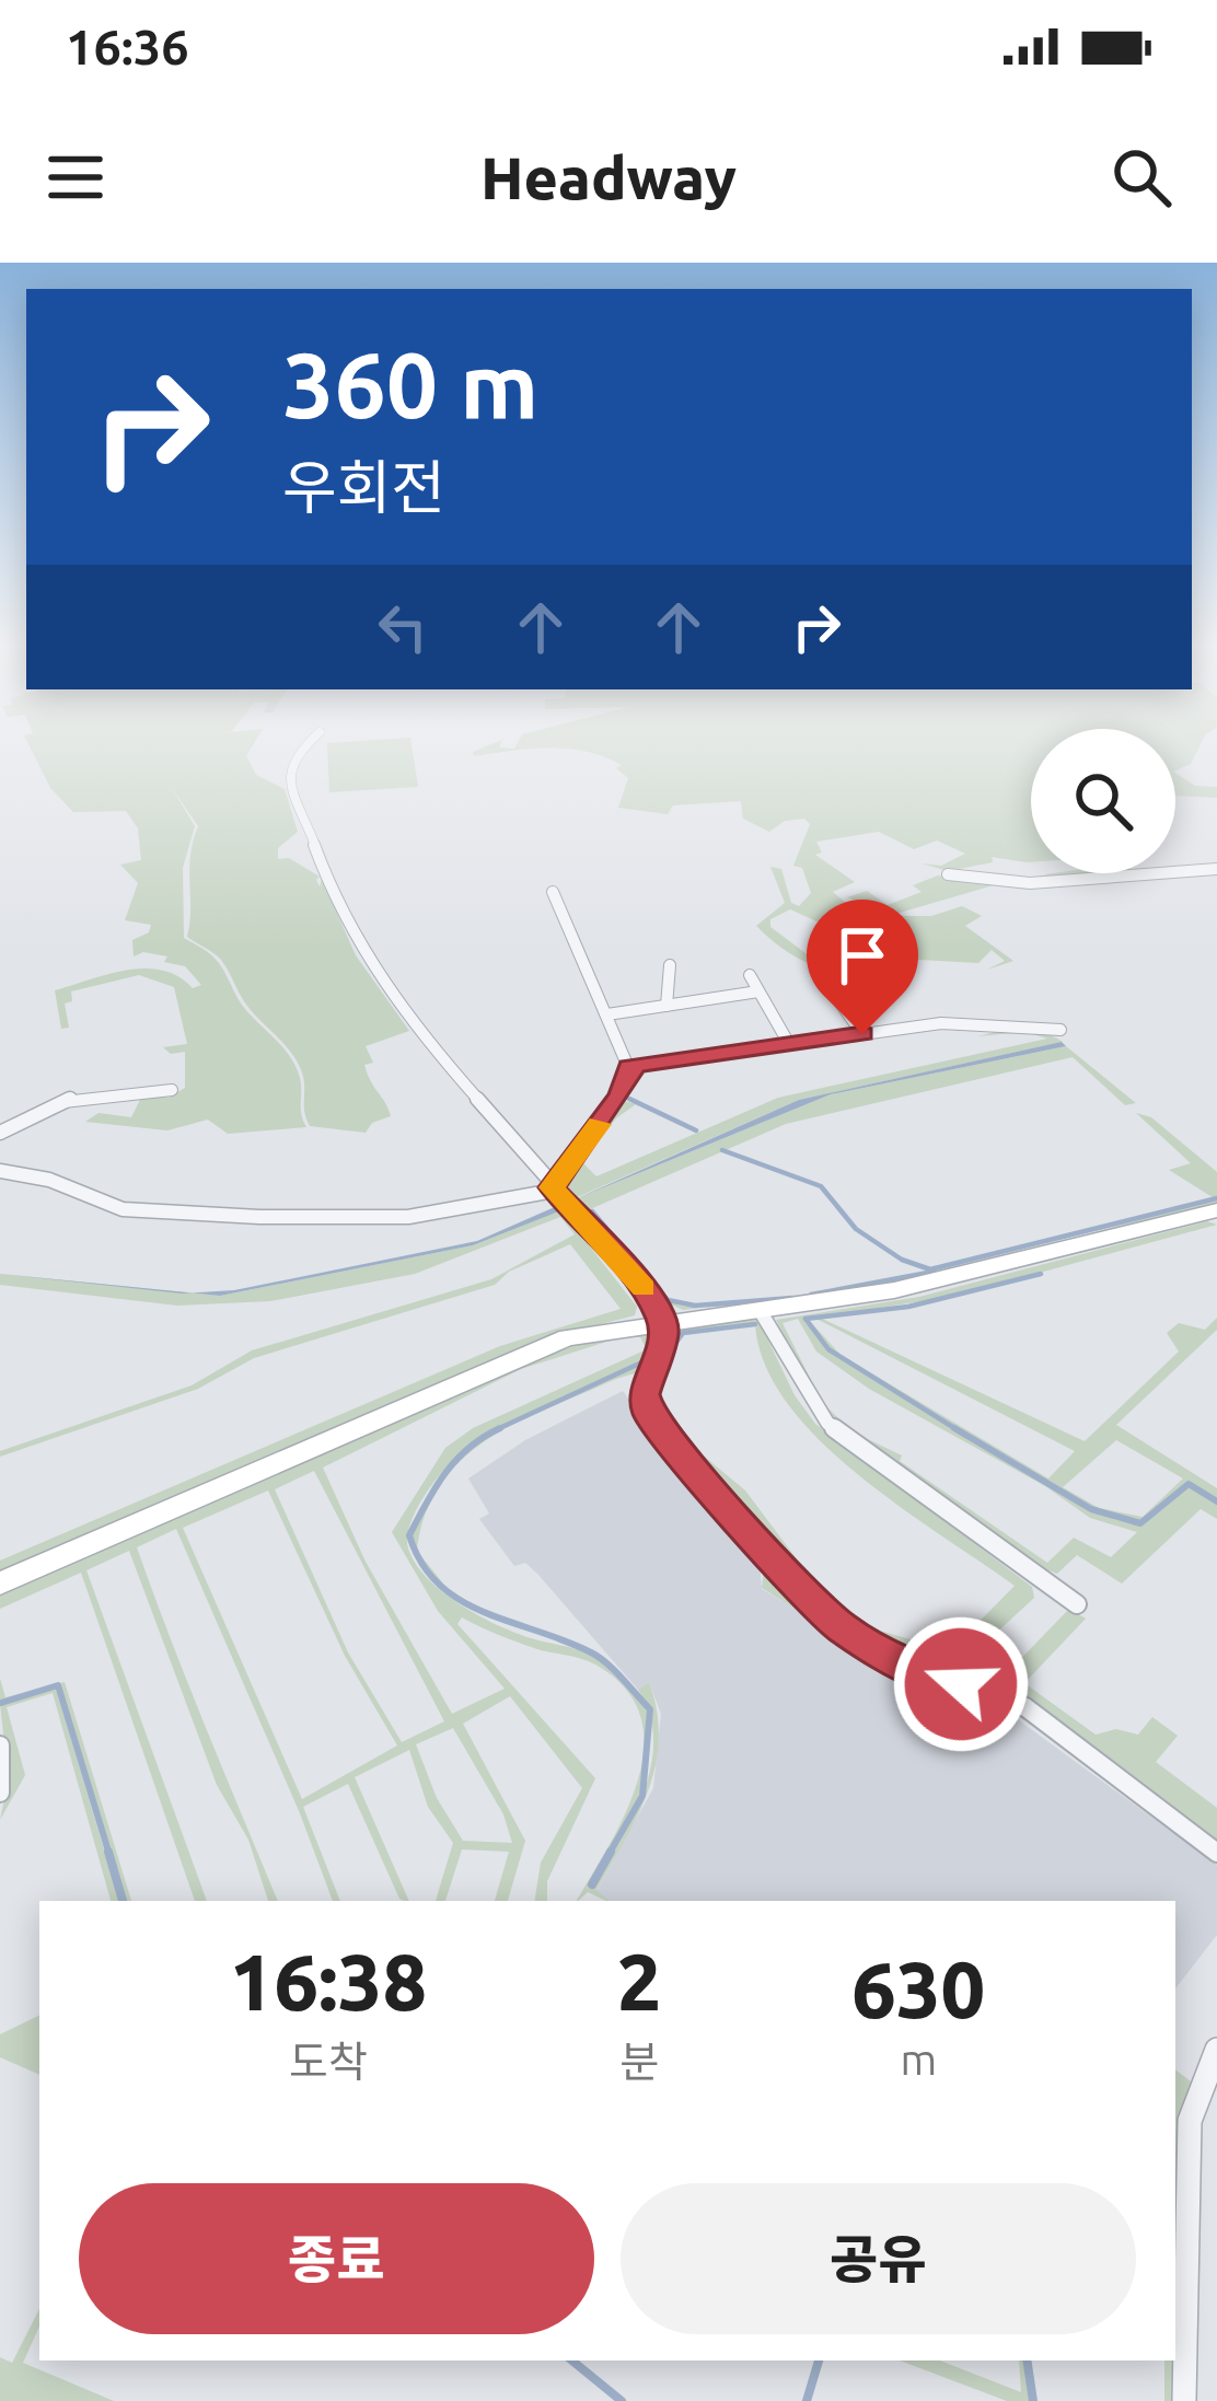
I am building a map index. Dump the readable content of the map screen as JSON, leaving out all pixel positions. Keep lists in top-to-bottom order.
{
  "page": {
    "status": "16:36",
    "header": "Headway",
    "turn": ["360 m", "우회전"],
    "eta": [
      "16:38",
      "도착",
      "2",
      "분",
      "630",
      "m"
    ],
    "buttons": ["종료", "공유"]
  }
}
